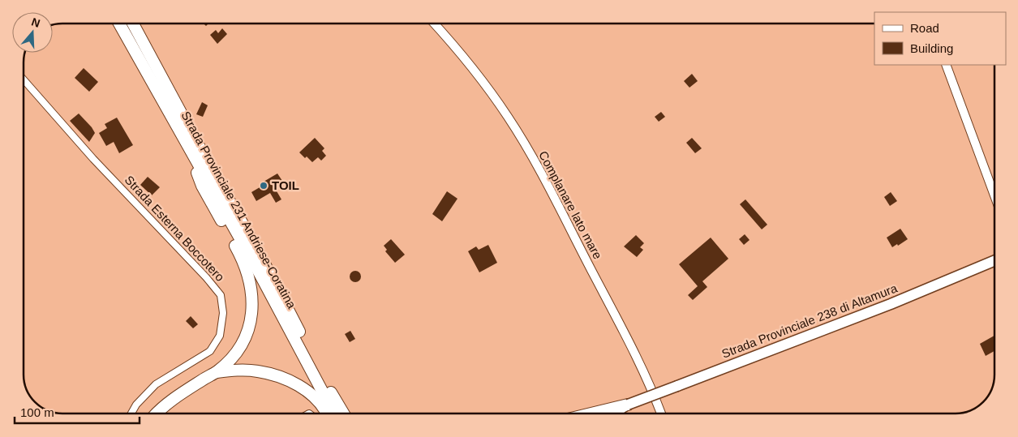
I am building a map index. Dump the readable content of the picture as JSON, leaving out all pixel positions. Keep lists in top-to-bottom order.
{
  "streets": {
    "highway": ["Strada Provinciale 231 Andriese-Coratina"],
    "main road": ["Strada Provinciale 238 di Altamura"],
    "street": ["Complanare lato mare", "Strada Esterna Boccotero"]
  },
  "places": ["TOIL"],
  "legend": ["Road", "Building"],
  "scale_bar": "100 m",
  "north": "top"
}
